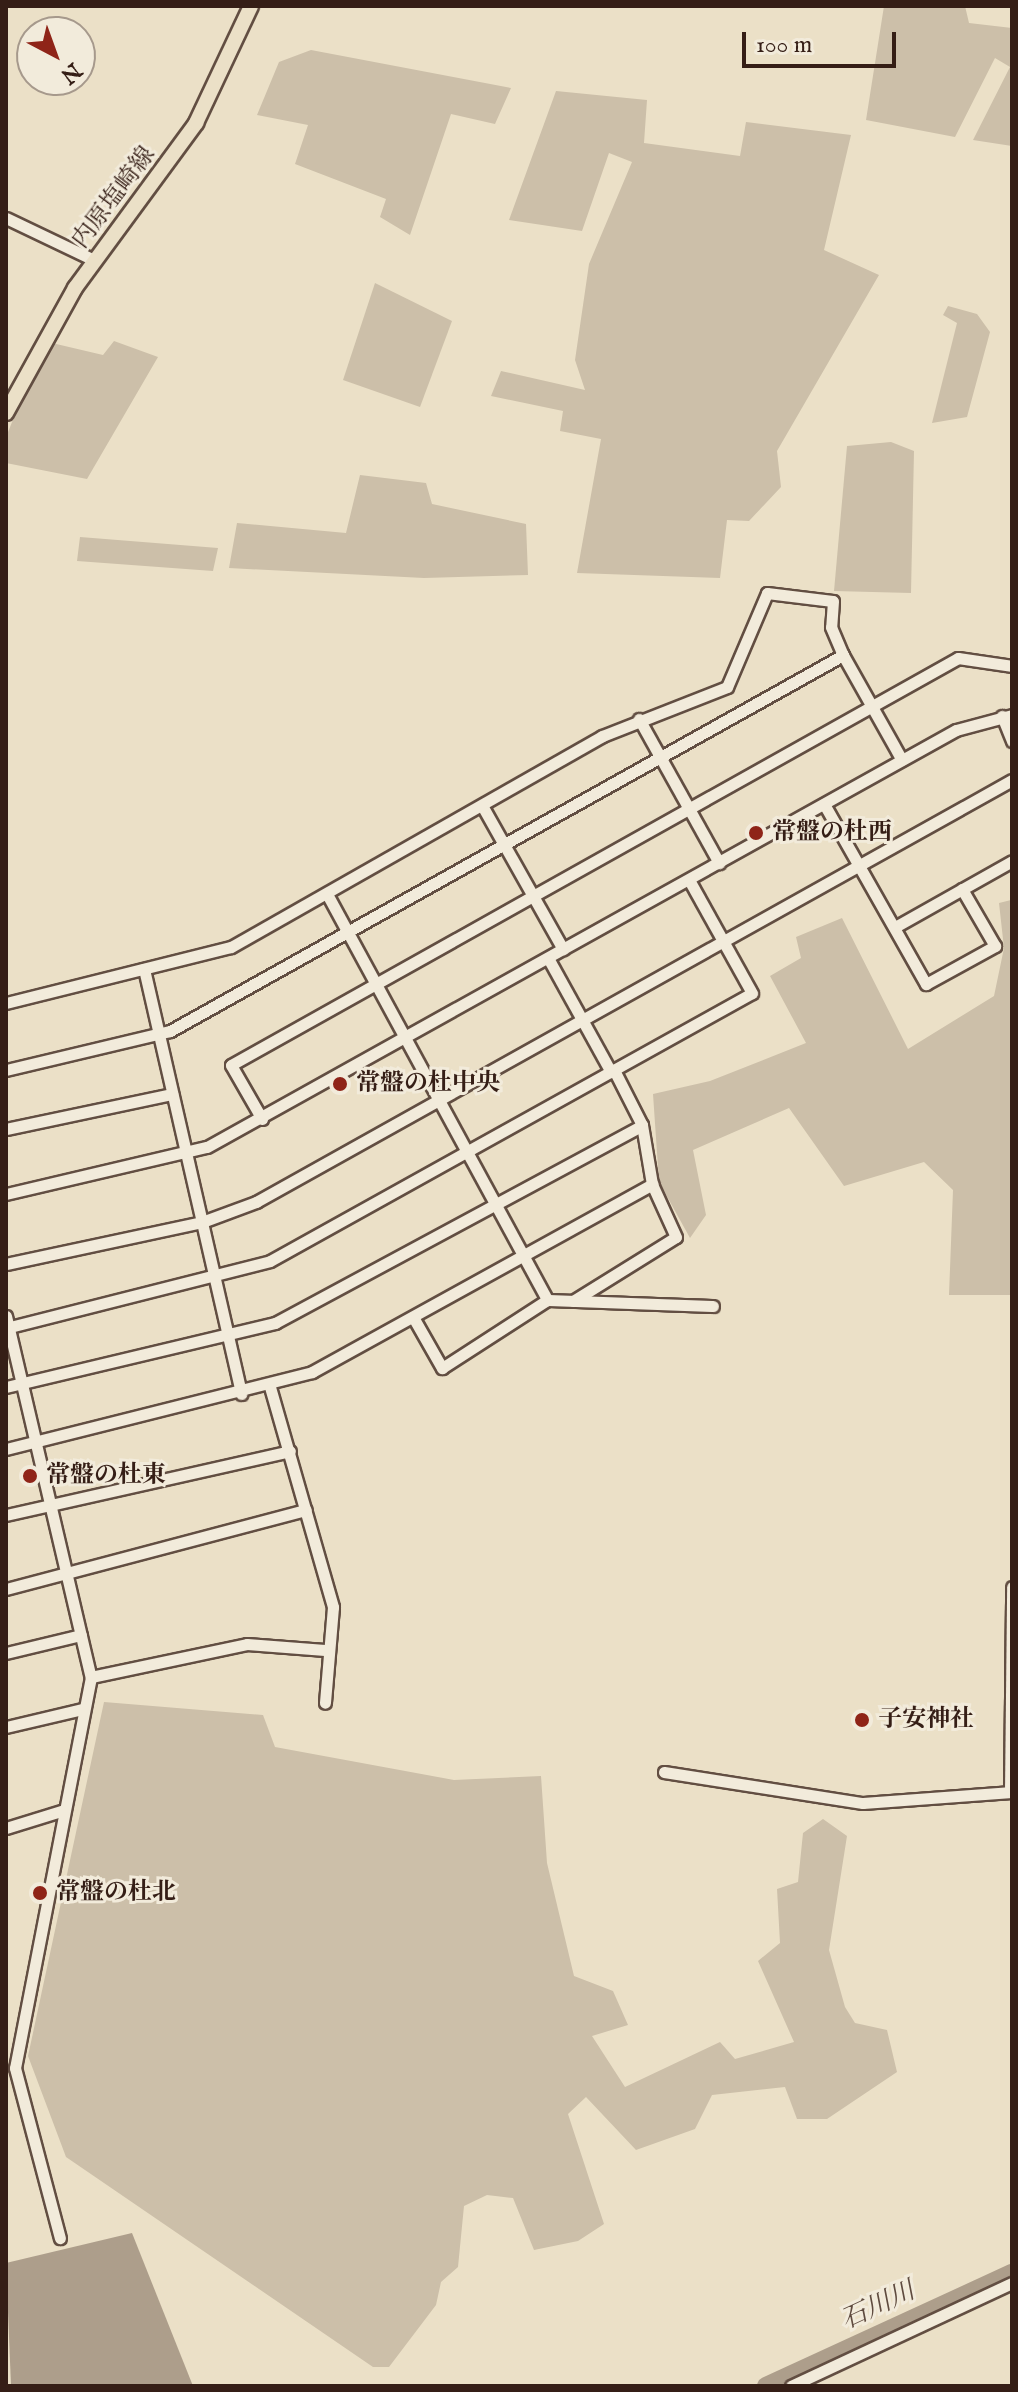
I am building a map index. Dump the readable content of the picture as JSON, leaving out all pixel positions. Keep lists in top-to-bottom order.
{
  "streets": {
    "main road": ["内原塩崎線"]
  },
  "water": ["石川川"],
  "places": [
    "常盤の杜西",
    "常盤の杜中央",
    "常盤の杜東",
    "子安神社",
    "常盤の杜北"
  ],
  "scale_bar": "100 m",
  "north": "bottom right"
}
